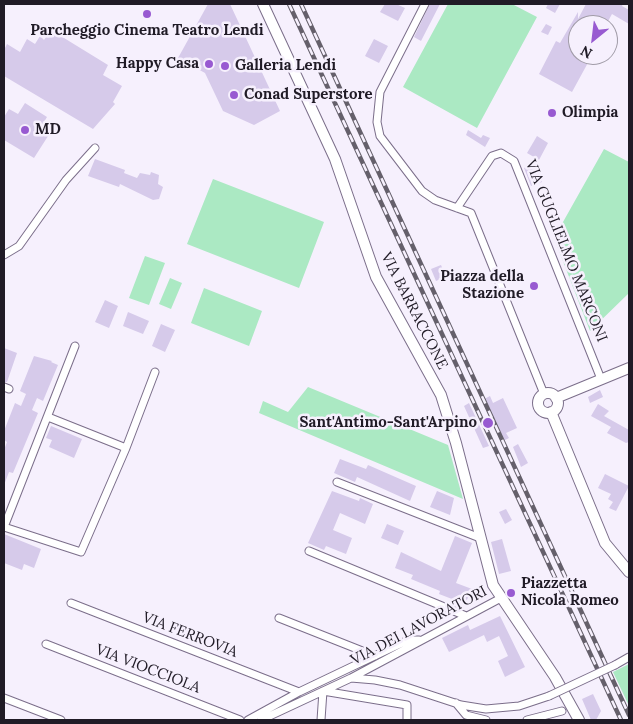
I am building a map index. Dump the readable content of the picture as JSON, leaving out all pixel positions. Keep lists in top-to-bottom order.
{
  "streets": {
    "street": [
      "VIA GUGLIELMO MARCONI",
      "VIA BARRACCONE",
      "VIA DEI LAVORATORI",
      "VIA FERROVIA",
      "VIA VIOCCIOLA"
    ]
  },
  "crossings": [
    ["VIA BARRACCONE", "VIA DEI LAVORATORI"]
  ],
  "places": [
    "Parcheggio Cinema Teatro Lendi",
    "Happy Casa",
    "Galleria Lendi",
    "Conad Superstore",
    "Olimpia",
    "MD",
    "Piazza della Stazione",
    "Sant'Antimo-Sant'Arpino",
    "Piazzetta Nicola Romeo"
  ],
  "north": "bottom left"
}
